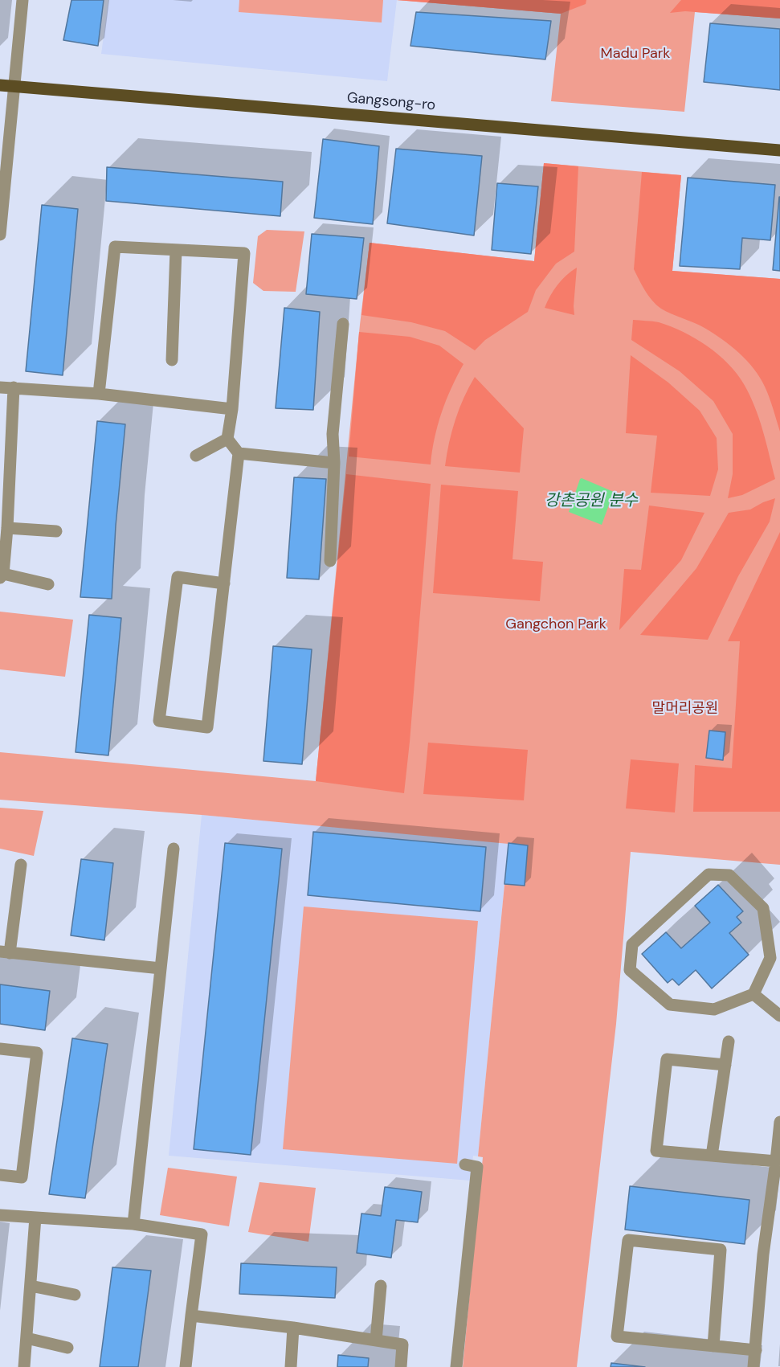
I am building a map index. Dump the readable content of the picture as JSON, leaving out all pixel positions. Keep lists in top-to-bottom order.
{
  "streets": {
    "main road": ["Gangsong-ro"]
  },
  "water": ["강촌공원 분수"],
  "parks": ["Madu Park", "Gangchon Park", "말머리공원"]
}
